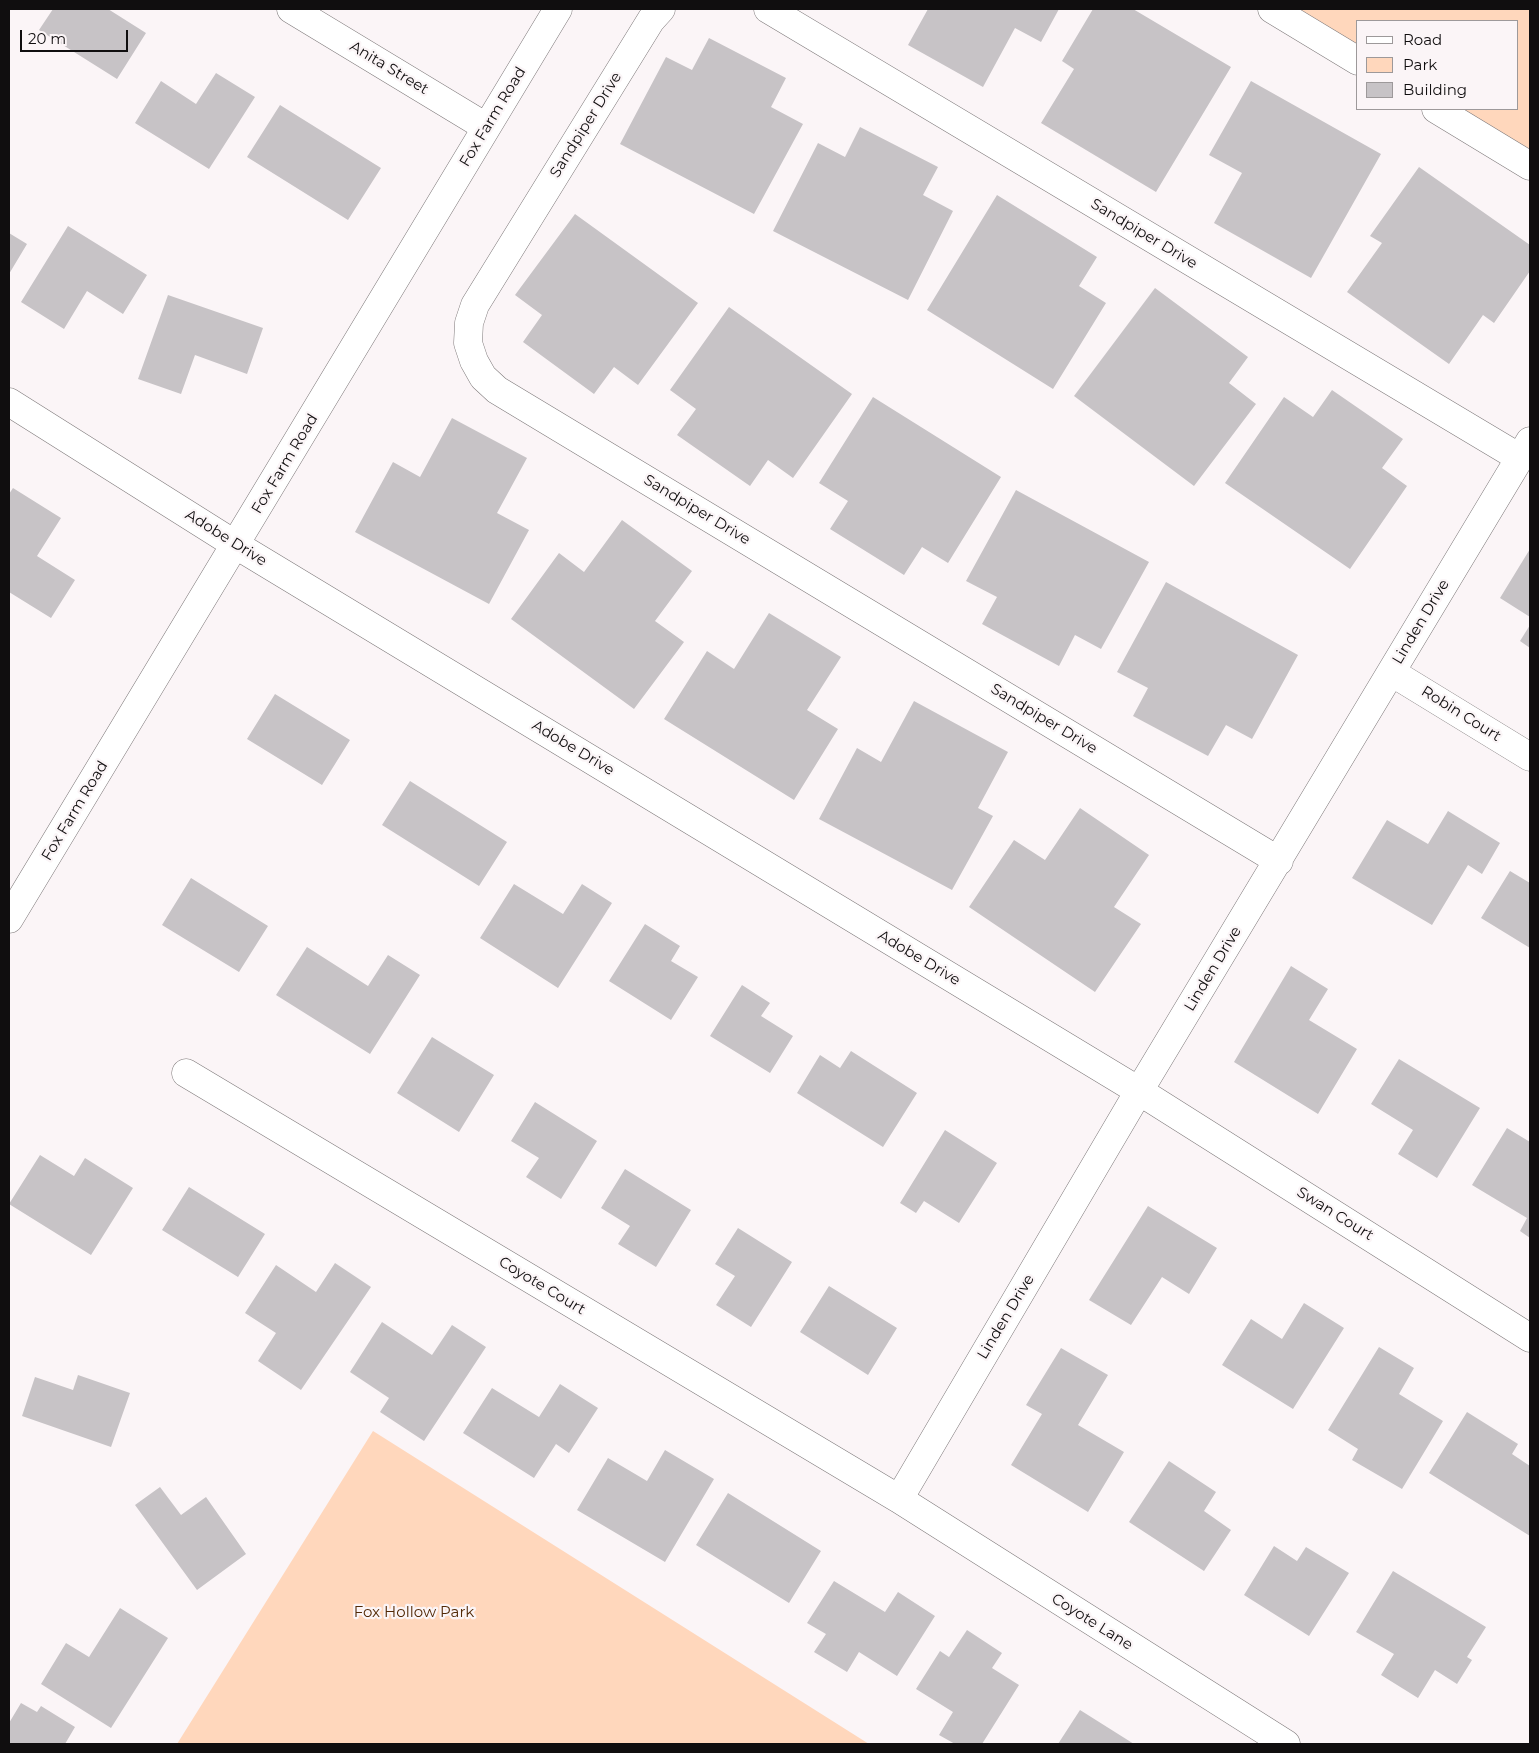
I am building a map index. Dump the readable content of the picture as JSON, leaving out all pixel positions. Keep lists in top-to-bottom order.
{
  "streets": {
    "street": [
      "Anita Street",
      "Fox Farm Road",
      "Sandpiper Drive",
      "Adobe Drive",
      "Linden Drive",
      "Robin Court",
      "Swan Court",
      "Coyote Court",
      "Coyote Lane"
    ]
  },
  "crossings": [
    ["Anita Street", "Fox Farm Road"],
    ["Fox Farm Road", "Adobe Drive"],
    ["Sandpiper Drive", "Linden Drive"],
    ["Adobe Drive", "Linden Drive"],
    ["Adobe Drive", "Swan Court"],
    ["Linden Drive", "Robin Court"],
    ["Linden Drive", "Swan Court"],
    ["Linden Drive", "Coyote Court"],
    ["Linden Drive", "Coyote Lane"],
    ["Coyote Court", "Coyote Lane"]
  ],
  "parks": ["Fox Hollow Park"],
  "legend": ["Road", "Park", "Building"],
  "scale_bar": "20 m"
}
